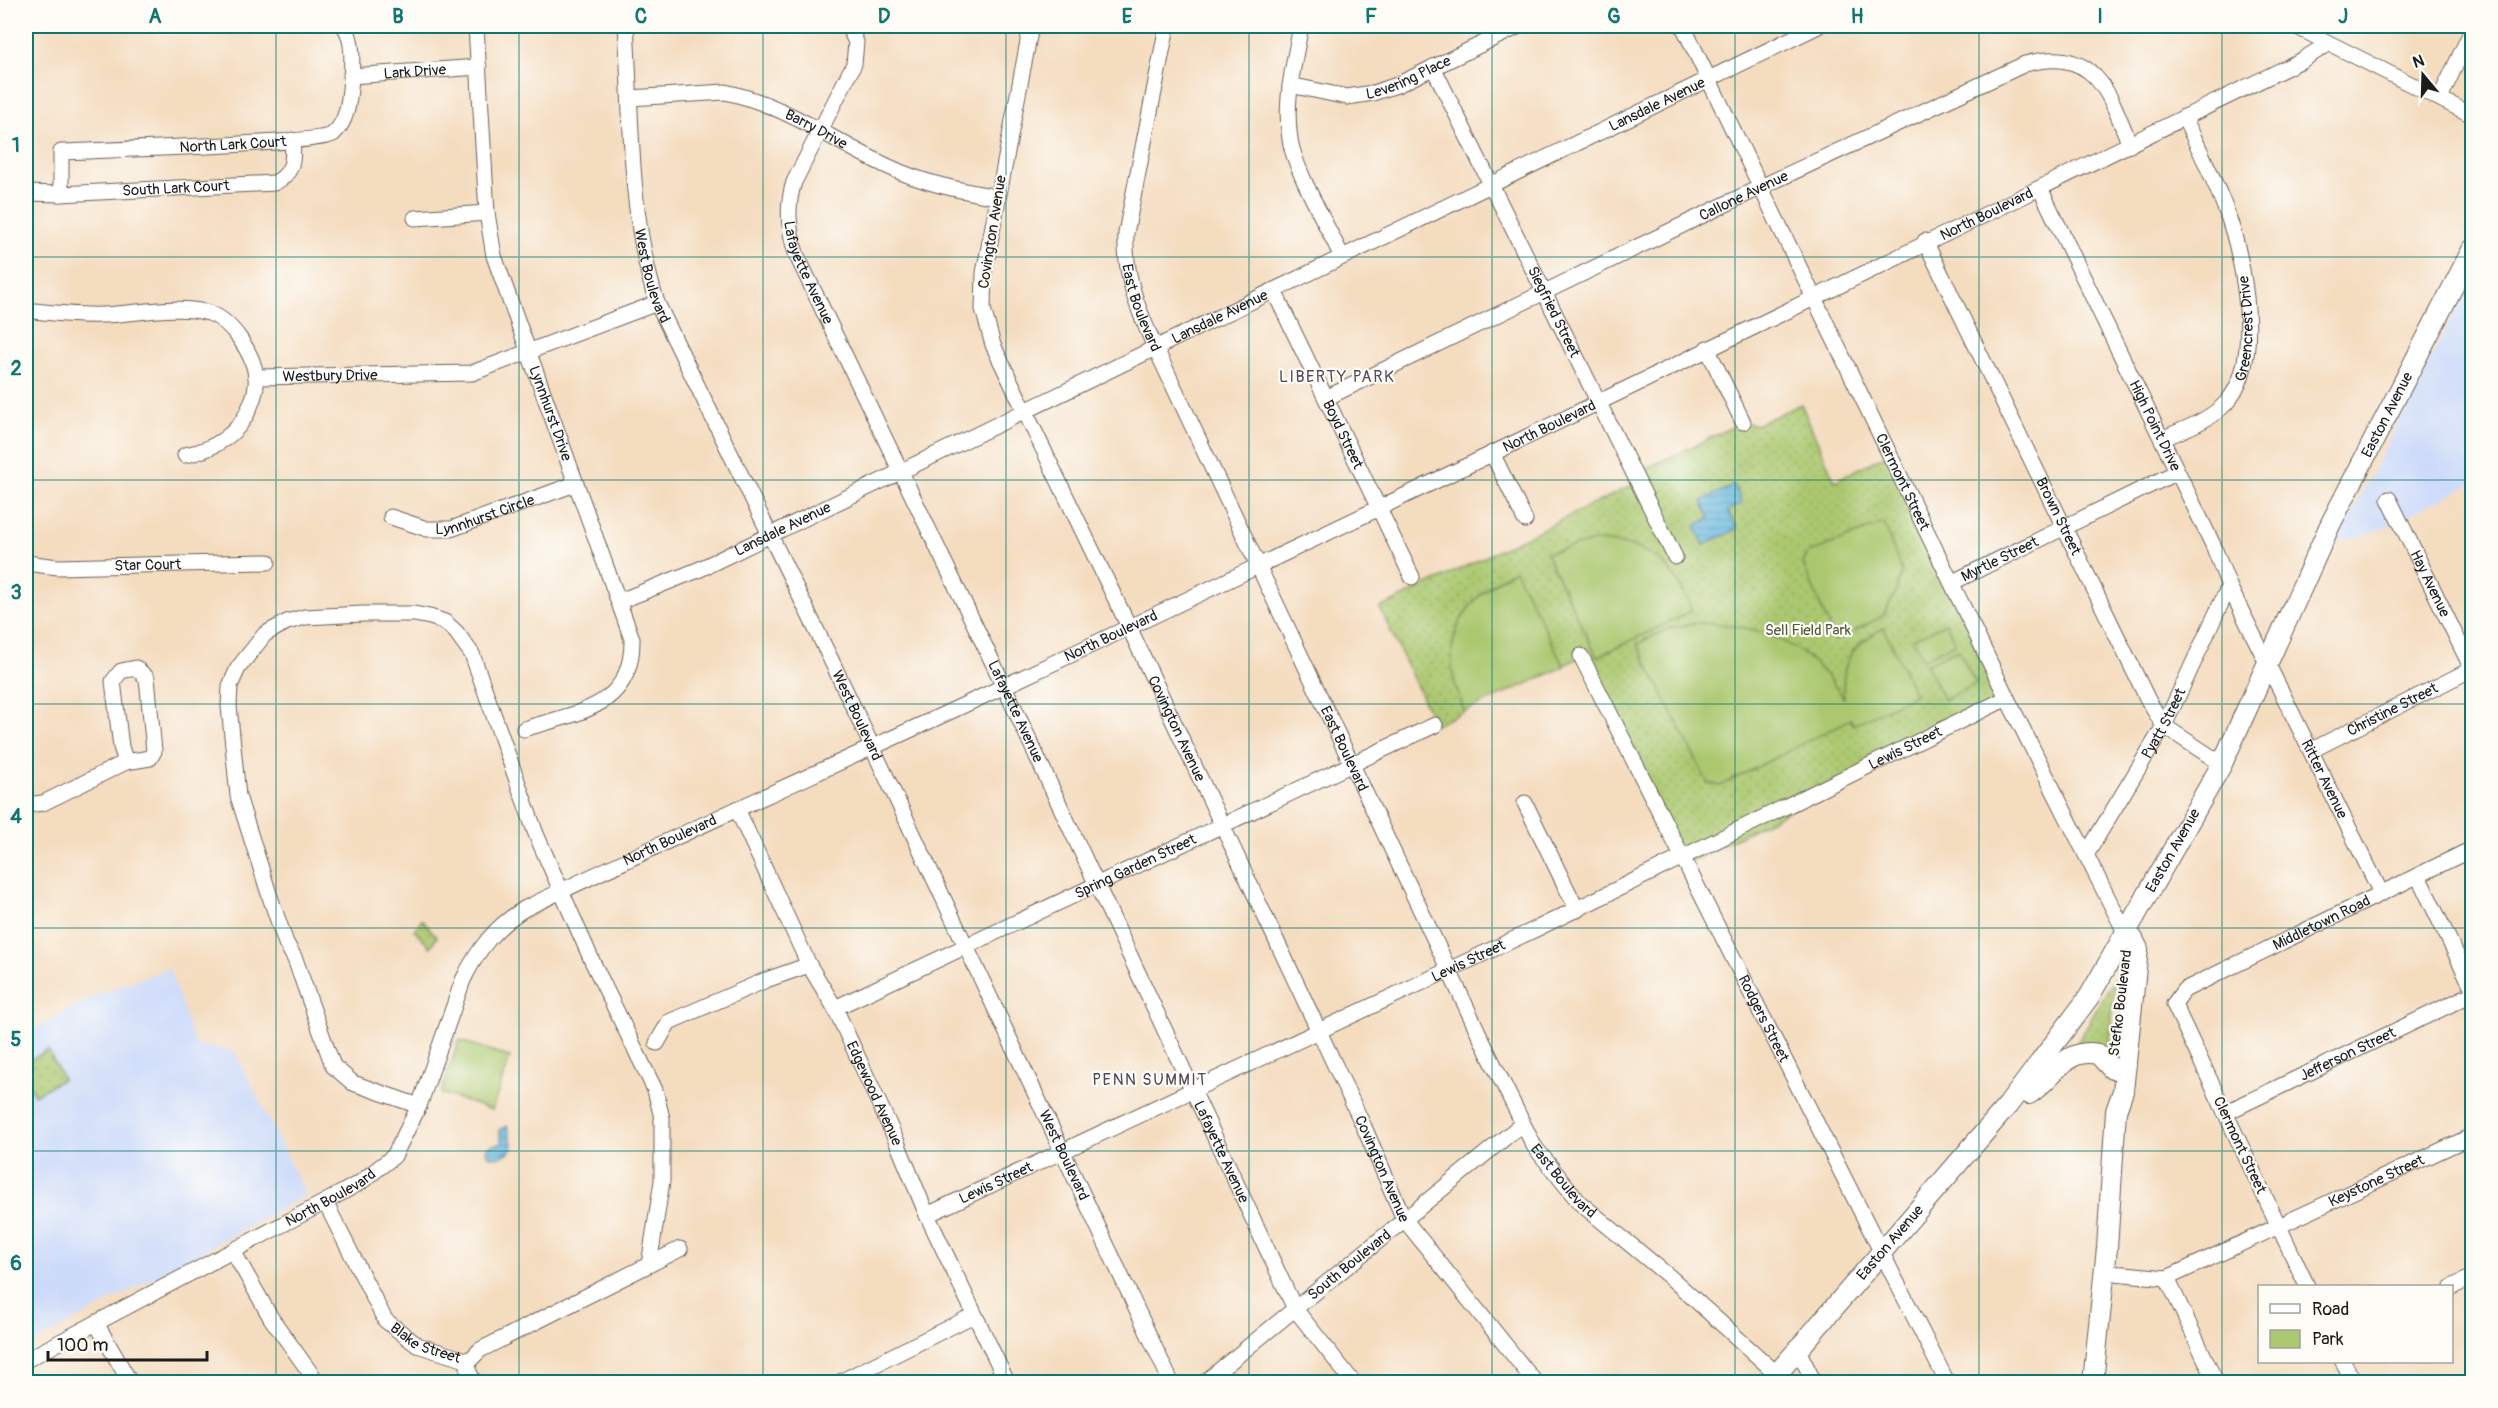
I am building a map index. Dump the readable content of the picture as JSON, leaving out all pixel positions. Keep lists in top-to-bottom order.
{
  "streets": {
    "main road": ["Easton Avenue", "Stefko Boulevard"],
    "street": [
      "Lark Drive",
      "Levering Place",
      "Lansdale Avenue",
      "Barry Drive",
      "North Lark Court",
      "South Lark Court",
      "Callone Avenue",
      "North Boulevard",
      "Covington Avenue",
      "Lafayette Avenue",
      "West Boulevard",
      "East Boulevard",
      "Siegfried Street",
      "Greencrest Drive",
      "Westbury Drive",
      "Lynnhurst Drive",
      "High Point Drive",
      "Boyd Street",
      "Clermont Street",
      "Lynnhurst Circle",
      "Brown Street",
      "Myrtle Street",
      "Star Court",
      "Hay Avenue",
      "Christine Street",
      "Pyatt Street",
      "Lewis Street",
      "Ritter Avenue",
      "Spring Garden Street",
      "Middletown Road",
      "Rodgers Street",
      "Jefferson Street",
      "Edgewood Avenue",
      "Keystone Street",
      "South Boulevard",
      "Blake Street"
    ]
  },
  "crossings": [
    ["Lark Drive", "North Lark Court"],
    ["Lark Drive", "Lynnhurst Drive"],
    ["Levering Place", "Siegfried Street"],
    ["Lansdale Avenue", "Covington Avenue"],
    ["Lansdale Avenue", "Lafayette Avenue"],
    ["Lansdale Avenue", "West Boulevard"],
    ["Lansdale Avenue", "East Boulevard"],
    ["Lansdale Avenue", "Siegfried Street"],
    ["Lansdale Avenue", "Lynnhurst Drive"],
    ["Lansdale Avenue", "Boyd Street"],
    ["Lansdale Avenue", "Clermont Street"],
    ["Barry Drive", "Covington Avenue"],
    ["Barry Drive", "Lafayette Avenue"],
    ["Barry Drive", "West Boulevard"],
    ["North Lark Court", "South Lark Court"],
    ["Callone Avenue", "North Boulevard"],
    ["Callone Avenue", "Siegfried Street"],
    ["Callone Avenue", "Boyd Street"],
    ["Callone Avenue", "Clermont Street"],
    ["North Boulevard", "Covington Avenue"],
    ["North Boulevard", "Lafayette Avenue"],
    ["North Boulevard", "West Boulevard"],
    ["North Boulevard", "East Boulevard"],
    ["North Boulevard", "Siegfried Street"],
    ["North Boulevard", "Greencrest Drive"],
    ["North Boulevard", "High Point Drive"],
    ["North Boulevard", "Boyd Street"],
    ["North Boulevard", "Clermont Street"],
    ["North Boulevard", "Brown Street"],
    ["North Boulevard", "Edgewood Avenue"],
    ["North Boulevard", "Blake Street"],
    ["Covington Avenue", "Lewis Street"],
    ["Covington Avenue", "Spring Garden Street"],
    ["Covington Avenue", "South Boulevard"],
    ["Lafayette Avenue", "Lewis Street"],
    ["Lafayette Avenue", "Spring Garden Street"],
    ["Lafayette Avenue", "South Boulevard"],
    ["West Boulevard", "Westbury Drive"],
    ["West Boulevard", "Lewis Street"],
    ["West Boulevard", "Spring Garden Street"],
    ["East Boulevard", "Easton Avenue"],
    ["East Boulevard", "Lewis Street"],
    ["East Boulevard", "Spring Garden Street"],
    ["East Boulevard", "South Boulevard"],
    ["Greencrest Drive", "High Point Drive"],
    ["Westbury Drive", "Lynnhurst Drive"],
    ["Lynnhurst Drive", "Lynnhurst Circle"],
    ["Easton Avenue", "High Point Drive"],
    ["Easton Avenue", "Clermont Street"],
    ["Easton Avenue", "Brown Street"],
    ["Easton Avenue", "Ritter Avenue"],
    ["Easton Avenue", "Stefko Boulevard"],
    ["Easton Avenue", "Rodgers Street"],
    ["High Point Drive", "Myrtle Street"],
    ["High Point Drive", "Pyatt Street"],
    ["High Point Drive", "Ritter Avenue"],
    ["Clermont Street", "Myrtle Street"],
    ["Clermont Street", "Pyatt Street"],
    ["Clermont Street", "Lewis Street"],
    ["Clermont Street", "Middletown Road"],
    ["Clermont Street", "Stefko Boulevard"],
    ["Clermont Street", "Jefferson Street"],
    ["Clermont Street", "Keystone Street"],
    ["Brown Street", "Myrtle Street"],
    ["Brown Street", "Pyatt Street"],
    ["Hay Avenue", "Christine Street"],
    ["Christine Street", "Ritter Avenue"],
    ["Lewis Street", "Rodgers Street"],
    ["Lewis Street", "Edgewood Avenue"],
    ["Ritter Avenue", "Middletown Road"],
    ["Spring Garden Street", "Edgewood Avenue"]
  ],
  "districts": ["LIBERTY PARK", "PENN SUMMIT"],
  "parks": ["Sell Field Park"],
  "legend": ["Road", "Park"],
  "scale_bar": "100 m",
  "north": "top",
  "grid": {
    "columns": [
      "A",
      "B",
      "C",
      "D",
      "E",
      "F",
      "G",
      "H",
      "I",
      "J"
    ],
    "rows": [
      "1",
      "2",
      "3",
      "4",
      "5",
      "6"
    ]
  }
}
